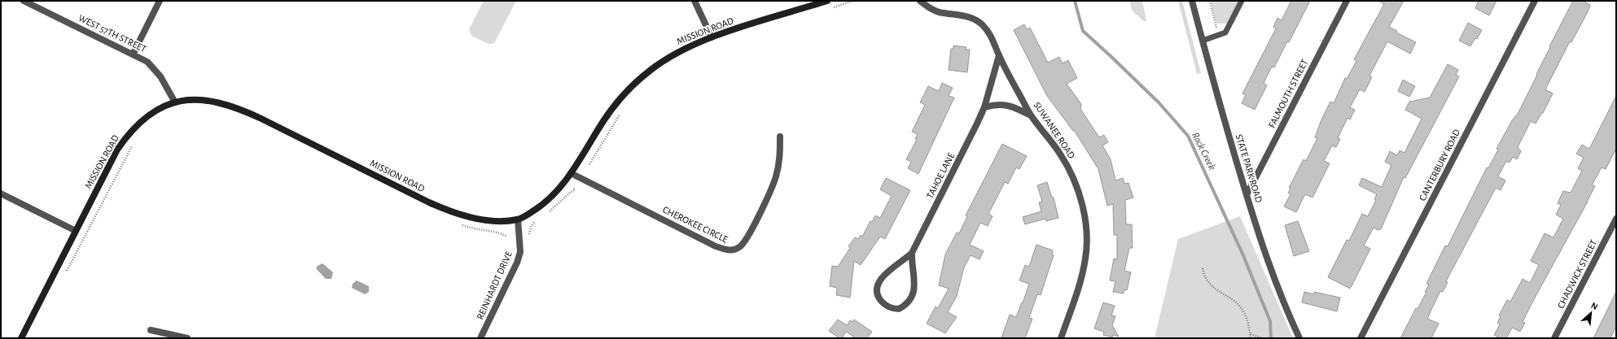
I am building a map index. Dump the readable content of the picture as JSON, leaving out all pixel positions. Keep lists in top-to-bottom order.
{
  "streets": {
    "main road": ["MISSION ROAD"],
    "street": [
      "WEST 57TH STREET",
      "FALMOUTH STREET",
      "SUWANEE ROAD",
      "CANTERBURY ROAD",
      "STATE PARK ROAD",
      "TAHOE LANE",
      "CHEROKEE CIRCLE",
      "CHADWICK STREET",
      "REINHARDT DRIVE"
    ]
  },
  "crossings": [
    ["MISSION ROAD", "WEST 57TH STREET"],
    ["MISSION ROAD", "CHEROKEE CIRCLE"],
    ["MISSION ROAD", "REINHARDT DRIVE"],
    ["FALMOUTH STREET", "STATE PARK ROAD"],
    ["SUWANEE ROAD", "TAHOE LANE"]
  ],
  "water": ["Rock Creek"],
  "north": "top right"
}
